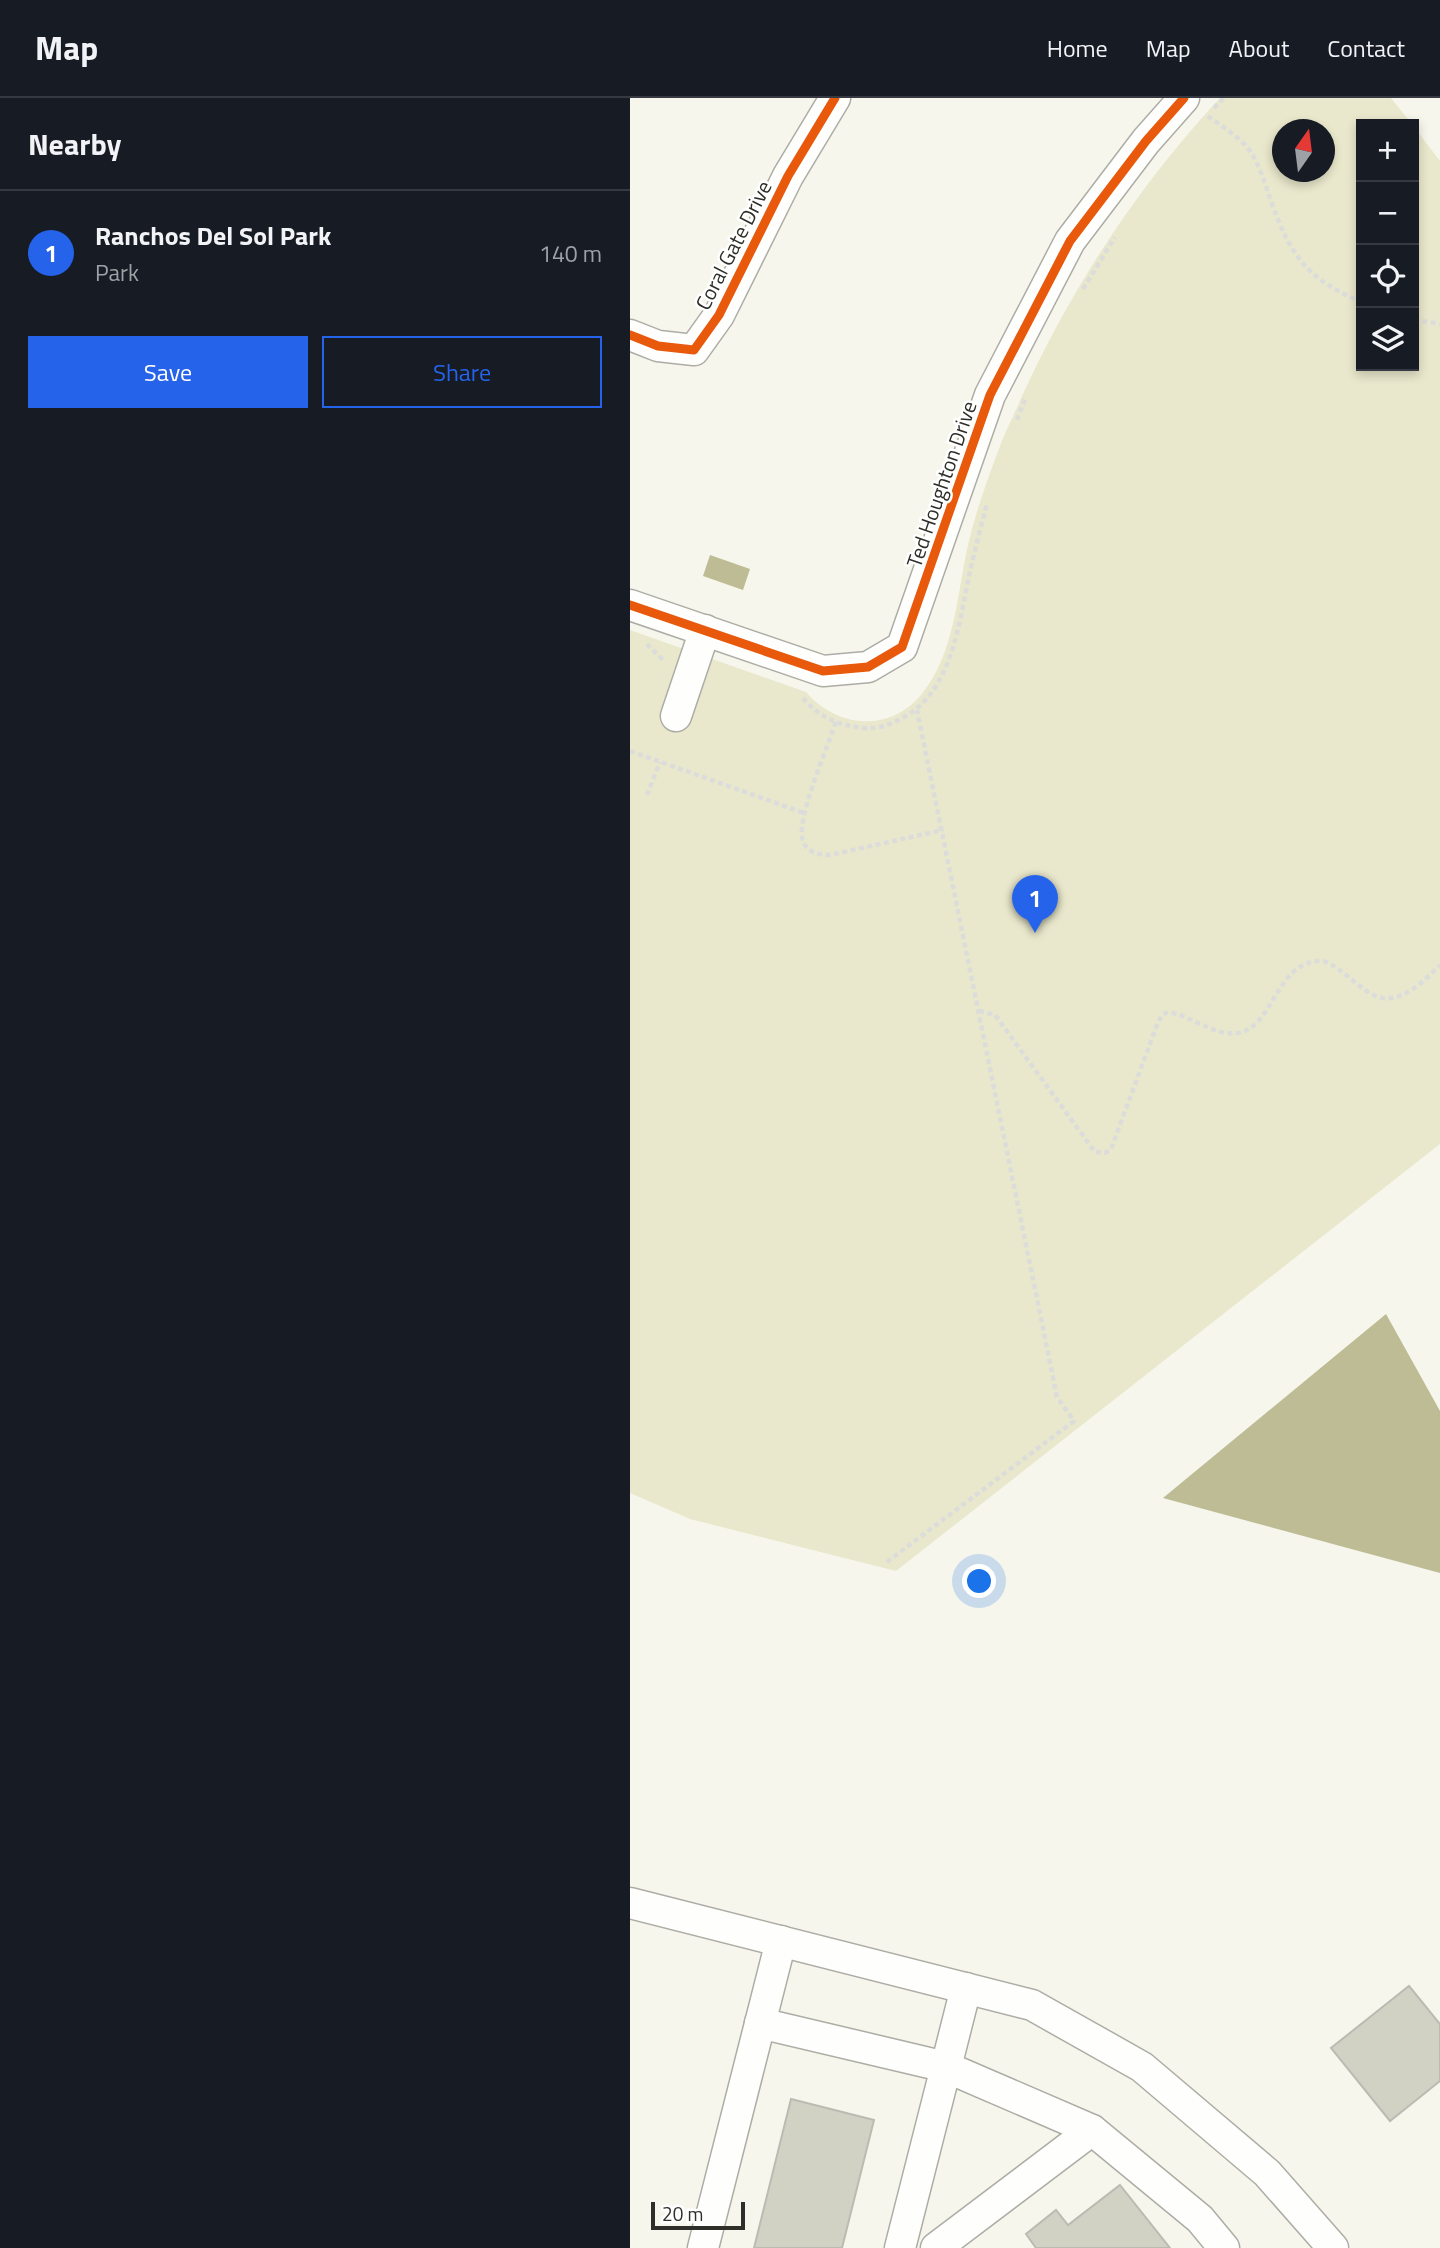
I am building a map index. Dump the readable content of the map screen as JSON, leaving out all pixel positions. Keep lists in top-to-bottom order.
{
  "streets": {
    "street": ["Coral Gate Drive", "Ted Houghton Drive"]
  },
  "scale_bar": "20 m",
  "north": "top",
  "page": {
    "header": "Map",
    "nav": [
      "Home",
      "Map",
      "About",
      "Contact"
    ],
    "heading": "Nearby",
    "map_buttons": ["+", "−"],
    "list": [
      {
        "mark": "1",
        "name": "Ranchos Del Sol Park",
        "note": "Park",
        "value": "140 m"
      }
    ],
    "buttons": ["Save", "Share"],
    "pins": "1",
    "scale": "20 m"
  }
}
